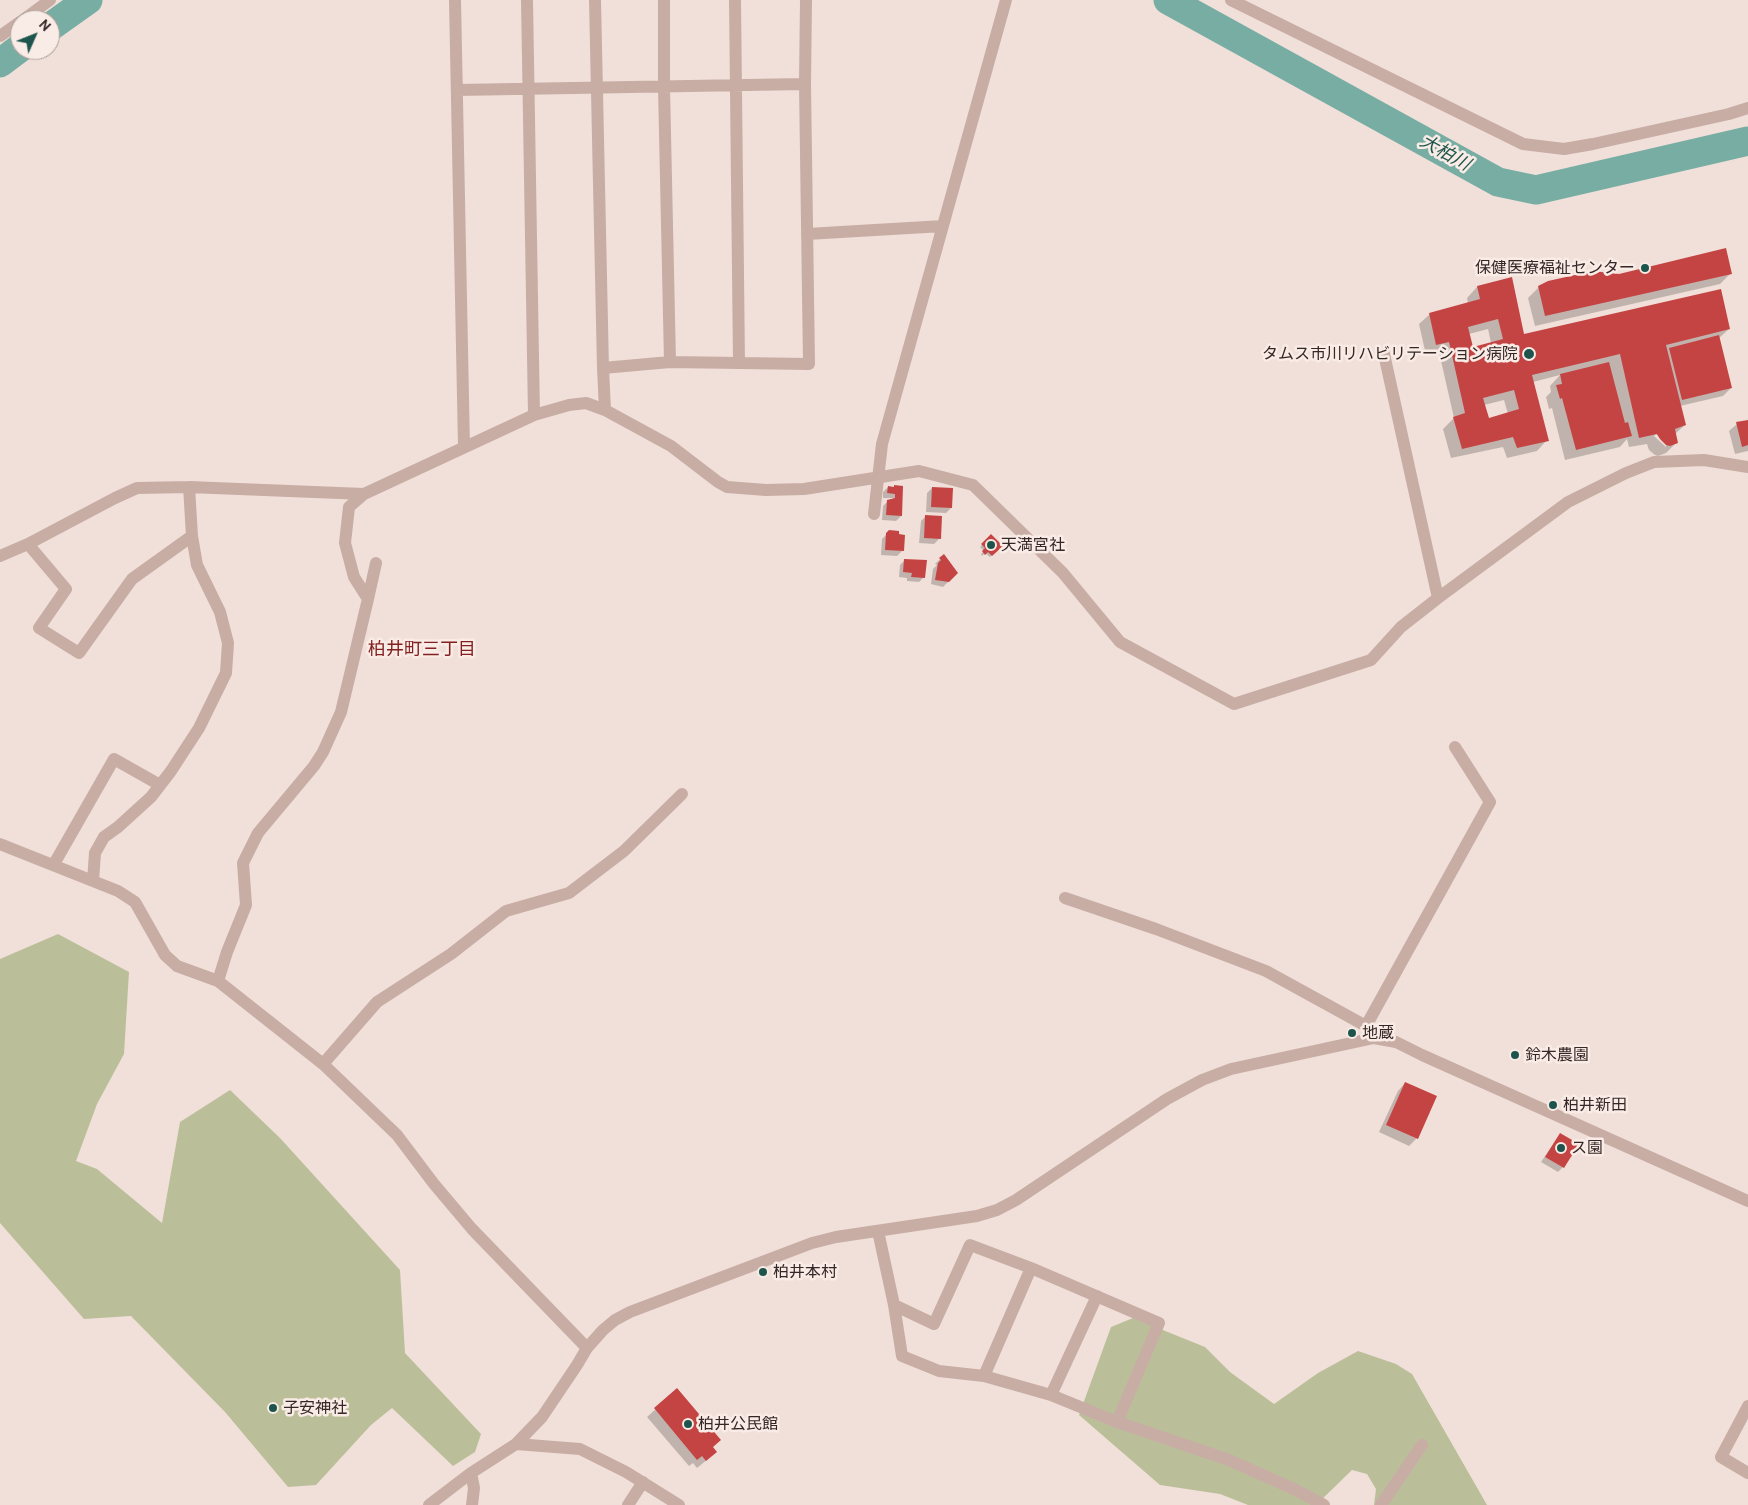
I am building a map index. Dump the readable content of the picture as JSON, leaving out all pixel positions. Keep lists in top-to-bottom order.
{
  "districts": ["柏井町三丁目"],
  "water": ["大柏川"],
  "places": [
    "保健医療福祉センター",
    "タムス市川リハビリテーション病院",
    "天満宮社",
    "地蔵",
    "鈴木農園",
    "柏井新田",
    "ス園",
    "柏井本村",
    "子安神社",
    "柏井公民館"
  ],
  "north": "top right"
}
